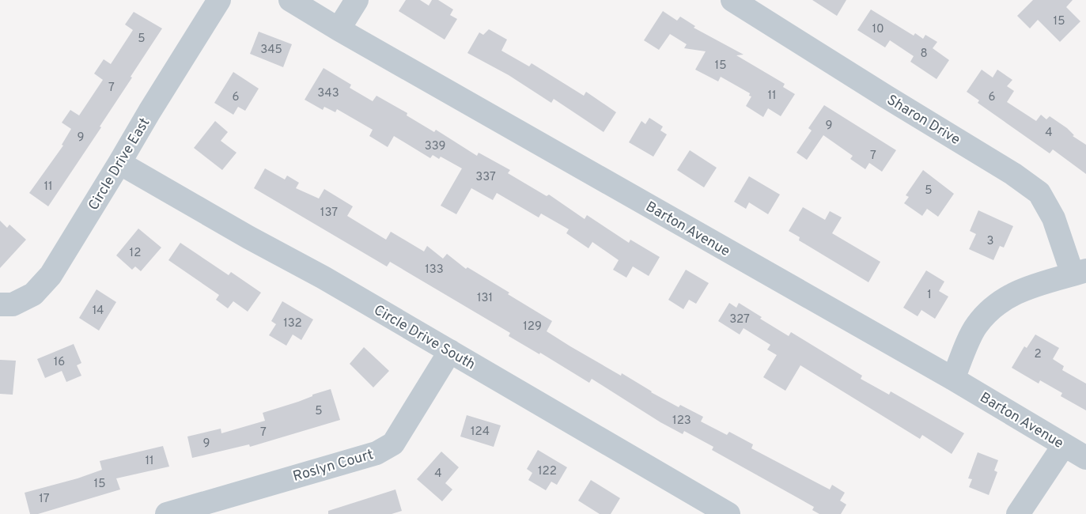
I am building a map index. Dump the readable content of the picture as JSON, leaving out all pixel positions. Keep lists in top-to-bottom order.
{
  "streets": {
    "street": [
      "Sharon Drive",
      "Circle Drive East",
      "Barton Avenue",
      "Circle Drive South",
      "Roslyn Court"
    ]
  },
  "crossings": [
    ["Circle Drive East", "Circle Drive South"],
    ["Circle Drive South", "Roslyn Court"]
  ],
  "house_numbers": [
    "15",
    "10",
    "5",
    "345",
    "8",
    "15",
    "7",
    "343",
    "11",
    "6",
    "6",
    "9",
    "4",
    "9",
    "339",
    "7",
    "337",
    "11",
    "5",
    "137",
    "3",
    "12",
    "133",
    "1",
    "131",
    "14",
    "327",
    "132",
    "129",
    "2",
    "16",
    "5",
    "123",
    "124",
    "7",
    "9",
    "11",
    "122",
    "4",
    "15",
    "17"
  ]
}
